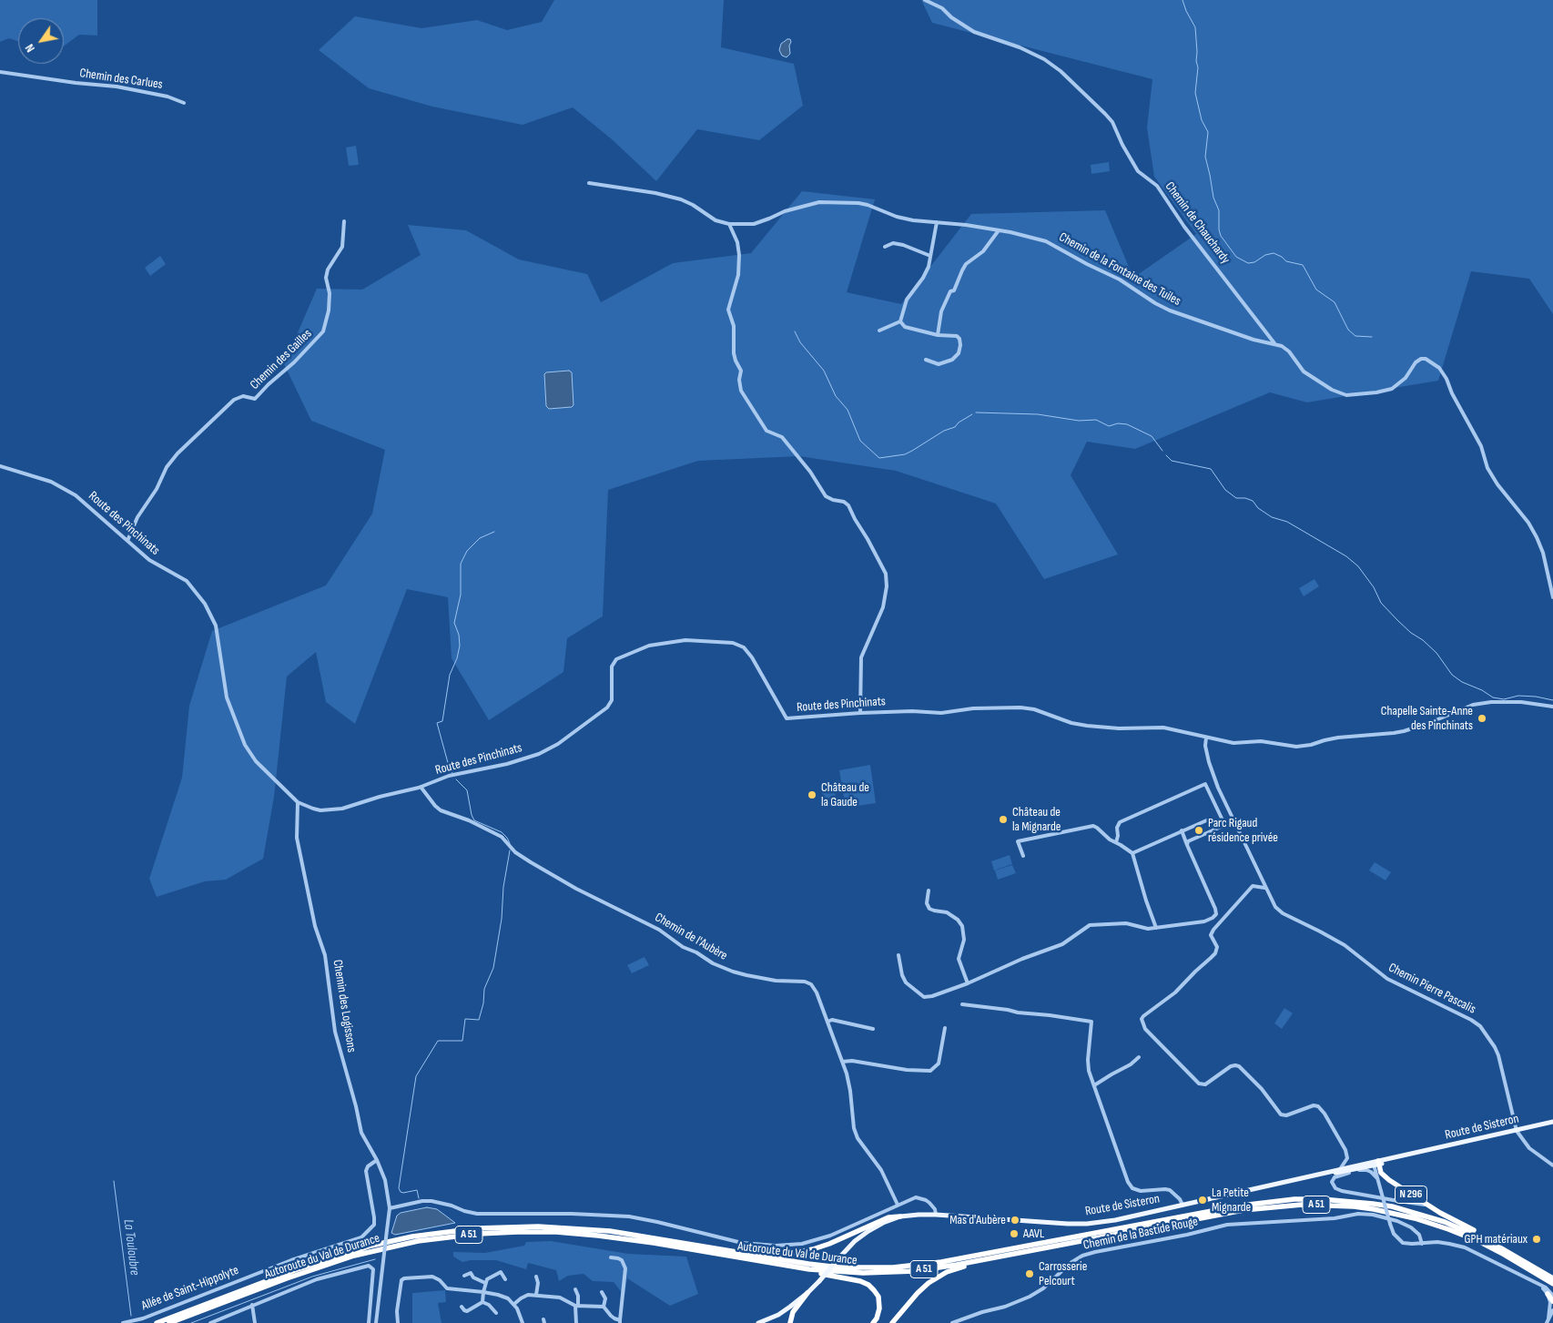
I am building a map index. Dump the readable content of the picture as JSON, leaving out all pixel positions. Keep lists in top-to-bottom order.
{
  "streets": {
    "highway": ["N 296", "A 51", "Autoroute du Val de Durance"],
    "main road": ["Route de Sisteron"],
    "street": [
      "Chemin des Carlues",
      "Chemin de Chauchardy",
      "Chemin de la Fontaine des Tuiles",
      "Chemin des Gailles",
      "Route des Pinchinats",
      "Chemin de l'Aubère",
      "Chemin Pierre Pascalis",
      "Chemin des Logissons",
      "Chemin de la Bastide Rouge",
      "Allée de Saint-Hippolyte"
    ]
  },
  "crossings": [
    ["Chemin de Chauchardy", "Chemin de la Fontaine des Tuiles"],
    ["Chemin des Gailles", "Route des Pinchinats"],
    ["Route des Pinchinats", "Chemin de l'Aubère"],
    ["Route des Pinchinats", "Chemin Pierre Pascalis"],
    ["Route des Pinchinats", "Chemin des Logissons"],
    ["Chemin Pierre Pascalis", "Route de Sisteron"],
    ["Chemin des Logissons", "Allée de Saint-Hippolyte"],
    ["Route de Sisteron", "N 296"],
    ["N 296", "Autoroute du Val de Durance"]
  ],
  "water": ["La Touloubre"],
  "places": [
    "Chapelle Sainte-Anne des Pinchinats",
    "Château de la Gaude",
    "Château de la Mignarde",
    "Parc Rigaud résidence privée",
    "La Petite Mignarde",
    "Mas d'Aubère",
    "AAVL",
    "GPH matériaux",
    "Carrosserie Pelcourt"
  ],
  "north": "bottom left"
}
